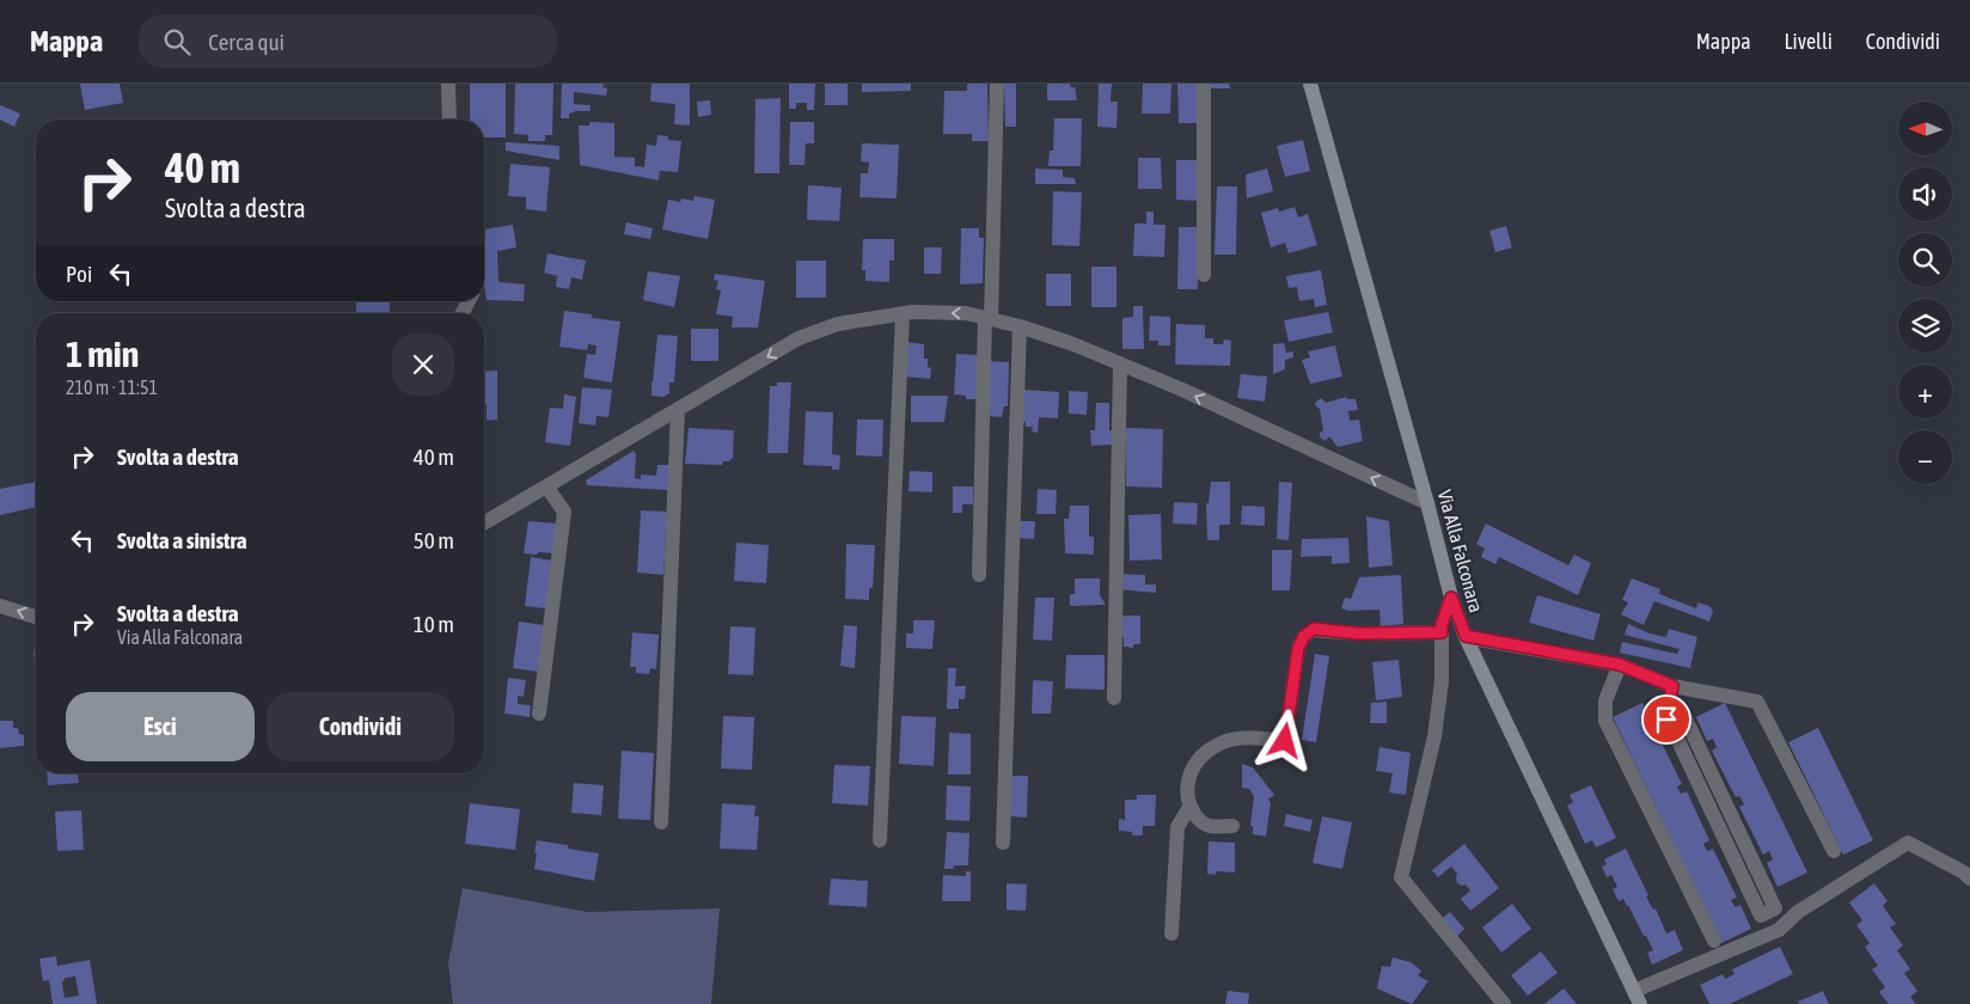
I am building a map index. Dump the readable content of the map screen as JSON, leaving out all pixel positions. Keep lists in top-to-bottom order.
{
  "streets": {
    "street": ["Via Alla Falconara"]
  },
  "north": "left",
  "page": {
    "header": "Mappa",
    "search": "Cerca qui",
    "nav": ["Mappa", "Livelli", "Condividi"],
    "map_buttons": ["+", "−"],
    "turn": ["40 m", "Svolta a destra"],
    "then": "Poi",
    "heading": ["1 min", "210 m · 11:51"],
    "list": [
      {
        "name": "Svolta a destra",
        "value": "40 m"
      },
      {
        "name": "Svolta a sinistra",
        "value": "50 m"
      },
      {
        "name": "Svolta a destra",
        "note": "Via Alla Falconara",
        "value": "10 m"
      }
    ],
    "buttons": ["Esci", "Condividi"]
  }
}
